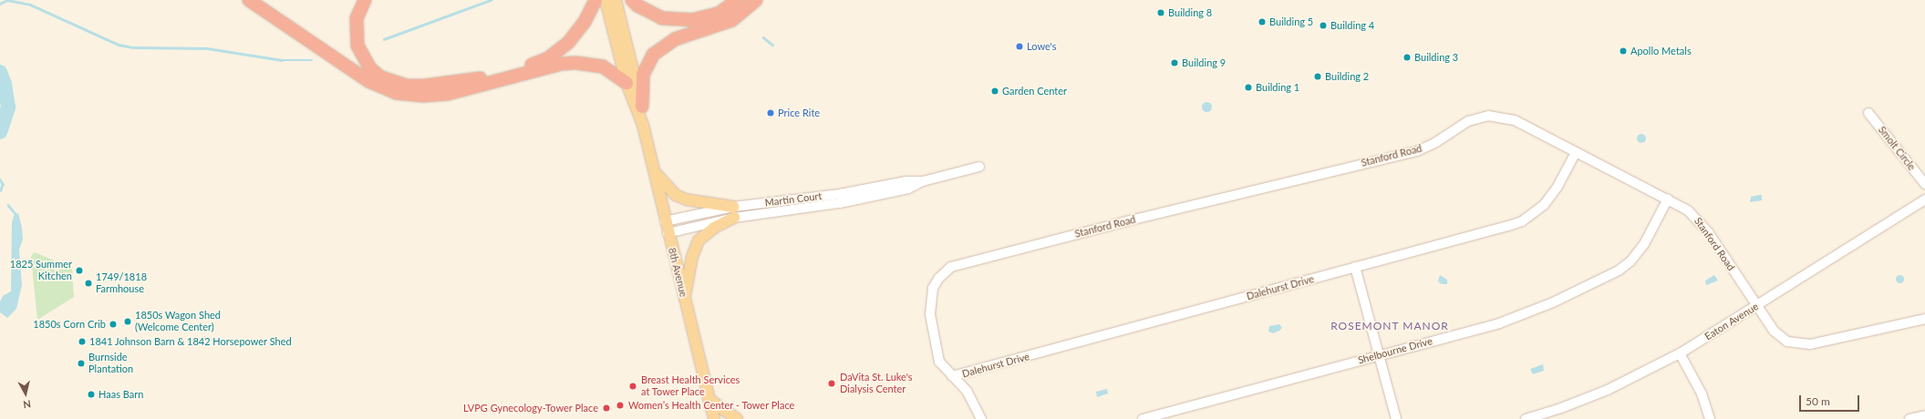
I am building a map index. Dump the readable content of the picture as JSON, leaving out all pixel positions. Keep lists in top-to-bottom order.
{
  "streets": {
    "main road": ["8th Avenue"],
    "street": [
      "Smolt Circle",
      "Stanford Road",
      "Martin Court",
      "Dalehurst Drive",
      "Eaton Avenue",
      "Shelbourne Drive"
    ]
  },
  "crossings": [
    ["Stanford Road", "Dalehurst Drive"],
    ["Stanford Road", "Eaton Avenue"],
    ["Stanford Road", "Shelbourne Drive"],
    ["Martin Court", "8th Avenue"]
  ],
  "districts": ["ROSEMONT MANOR"],
  "places": [
    "Building 8",
    "Building 5",
    "Building 4",
    "Lowe's",
    "Apollo Metals",
    "Building 3",
    "Building 9",
    "Building 2",
    "Building 1",
    "Garden Center",
    "Price Rite",
    "1825 Summer Kitchen",
    "1749/1818 Farmhouse",
    "1850s Wagon Shed (Welcome Center)",
    "1850s Corn Crib",
    "1841 Johnson Barn & 1842 Horsepower Shed",
    "Burnside Plantation",
    "DaVita St. Luke's Dialysis Center",
    "Breast Health Services at Tower Place",
    "Haas Barn",
    "Women’s Health Center - Tower Place",
    "LVPG Gynecology-Tower Place"
  ],
  "scale_bar": "50 m",
  "north": "bottom"
}
